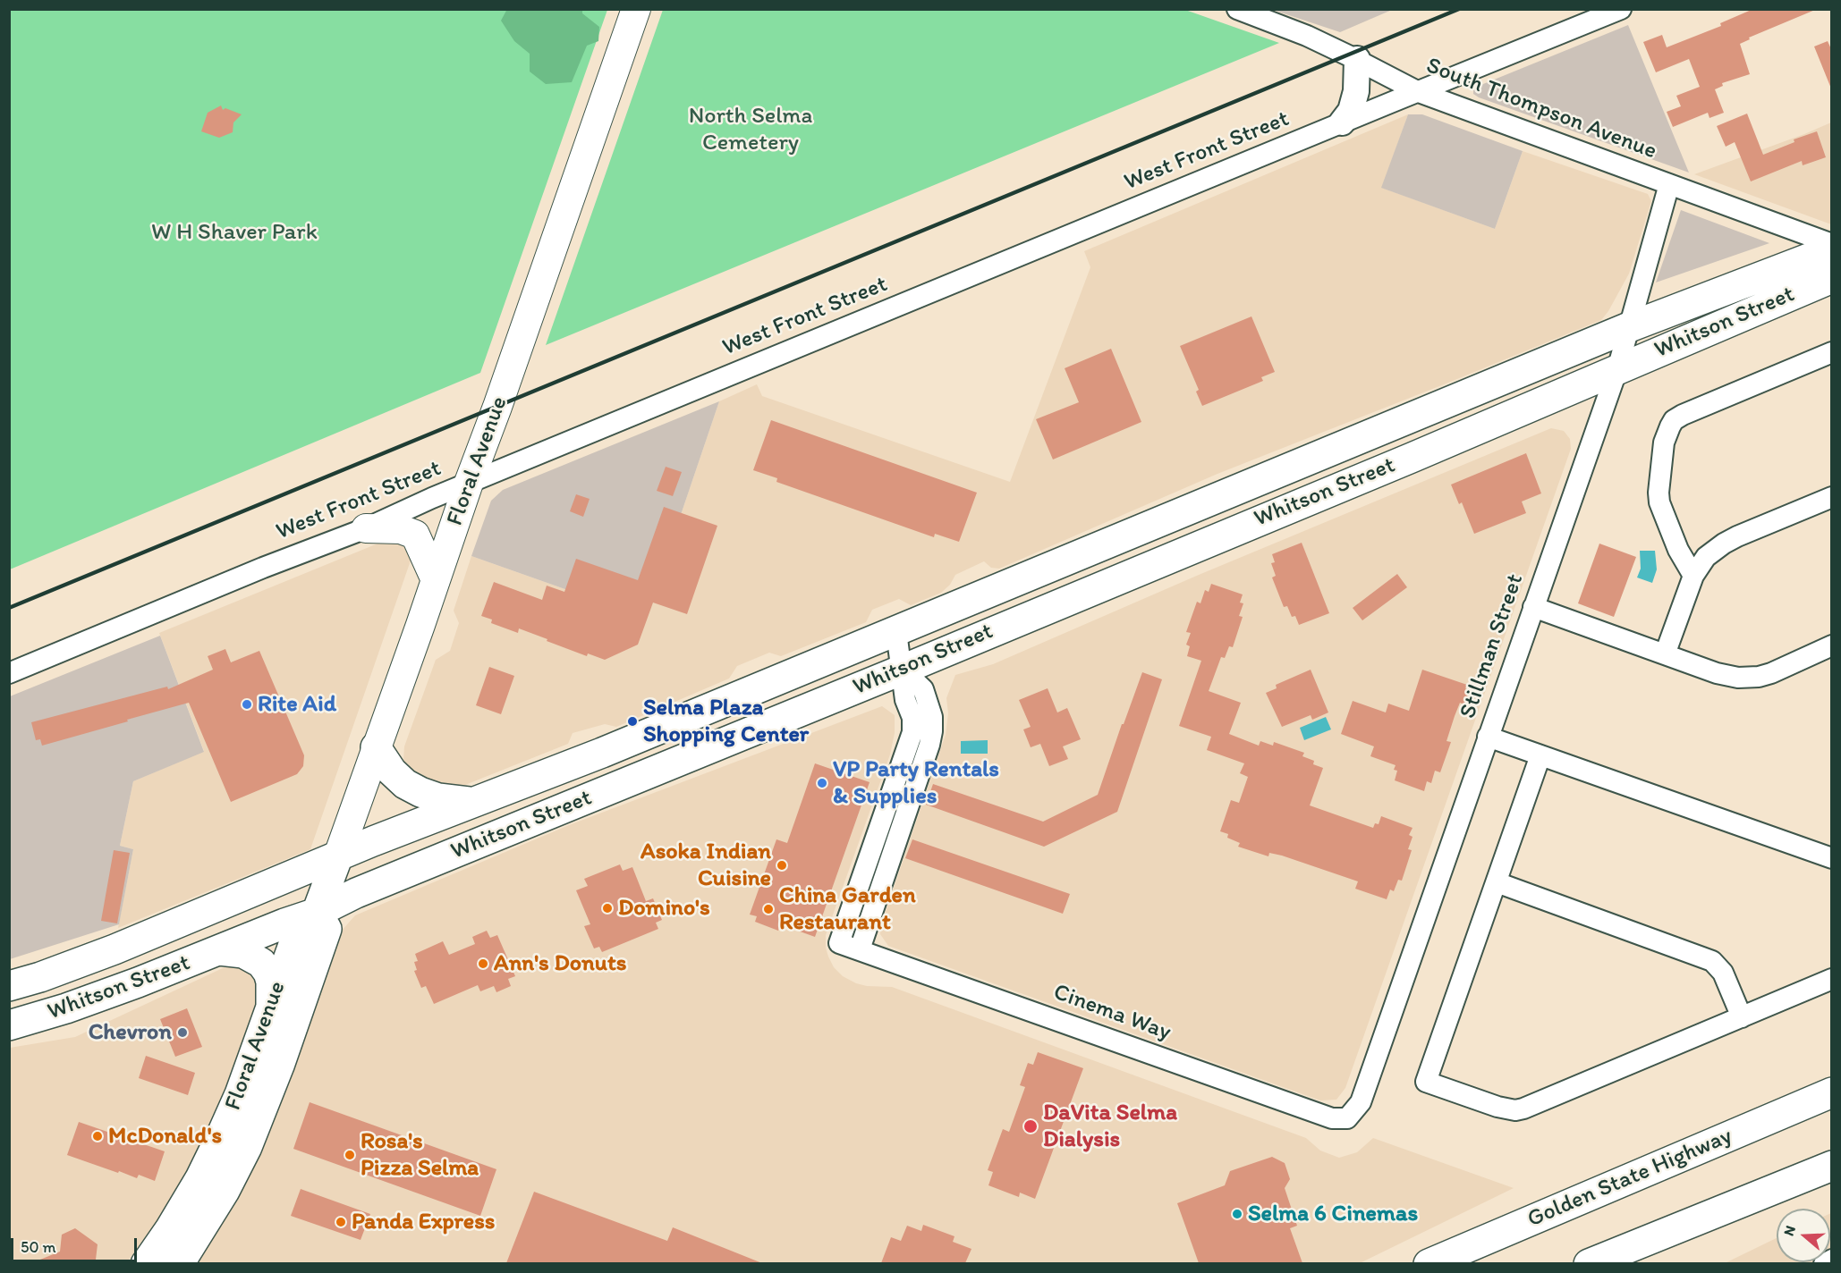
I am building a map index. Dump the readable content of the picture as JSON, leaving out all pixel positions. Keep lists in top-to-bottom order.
{
  "streets": {
    "main road": ["Whitson Street", "Floral Avenue", "Golden State Highway"],
    "street": [
      "South Thompson Avenue",
      "West Front Street",
      "Stillman Street",
      "Cinema Way"
    ]
  },
  "crossings": [
    ["South Thompson Avenue", "West Front Street"],
    ["South Thompson Avenue", "Stillman Street"],
    ["West Front Street", "Floral Avenue"],
    ["Whitson Street", "Floral Avenue"],
    ["Whitson Street", "Stillman Street"],
    ["Whitson Street", "Cinema Way"],
    ["Stillman Street", "Cinema Way"]
  ],
  "parks": ["North Selma Cemetery", "W H Shaver Park"],
  "places": [
    "Rite Aid",
    "Selma Plaza Shopping Center",
    "VP Party Rentals & Supplies",
    "Asoka Indian Cuisine",
    "Domino's",
    "China Garden Restaurant",
    "Ann's Donuts",
    "Chevron",
    "DaVita Selma Dialysis",
    "McDonald's",
    "Rosa's Pizza Selma",
    "Selma 6 Cinemas",
    "Panda Express"
  ],
  "scale_bar": "50 m",
  "north": "left"
}
